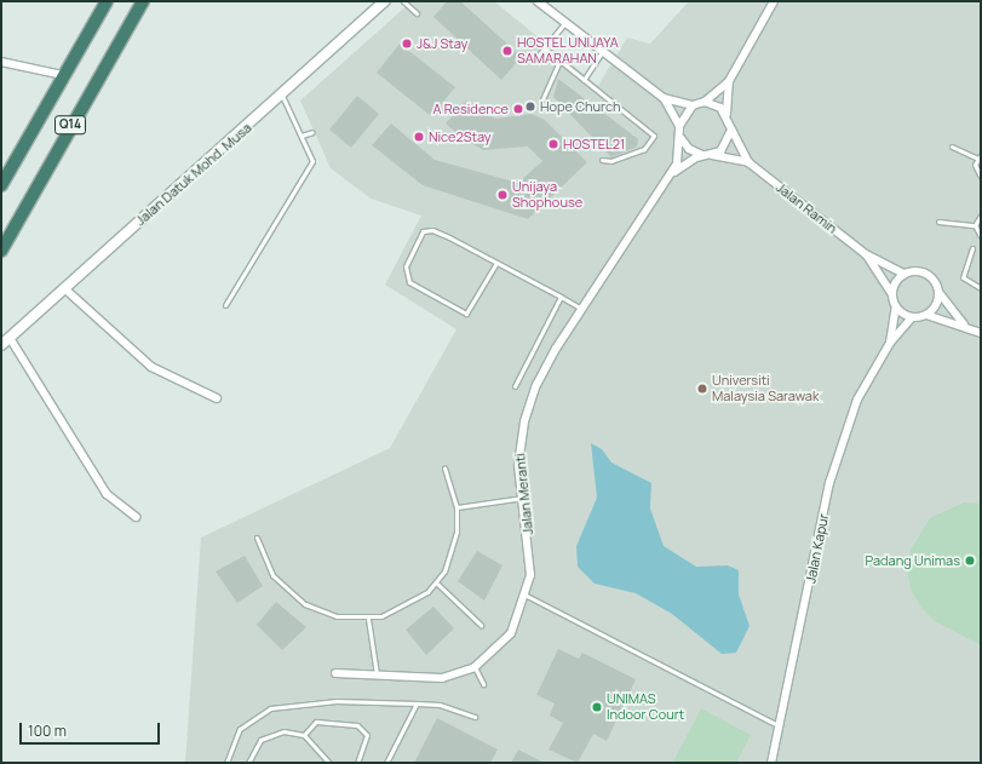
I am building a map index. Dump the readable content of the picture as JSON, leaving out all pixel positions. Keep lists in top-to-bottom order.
{
  "streets": {
    "highway": ["Q14"],
    "street": [
      "Jalan Datuk Mohd. Musa",
      "Jalan Ramin",
      "Jalan Meranti",
      "Jalan Kapur"
    ]
  },
  "crossings": [
    ["Jalan Ramin", "Jalan Kapur"]
  ],
  "places": [
    "J&J Stay",
    "HOSTEL UNIJAYA SAMARAHAN",
    "Hope Church",
    "A Residence",
    "Nice2Stay",
    "HOSTEL21",
    "Unijaya Shophouse",
    "Universiti Malaysia Sarawak",
    "Padang Unimas",
    "UNIMAS Indoor Court"
  ],
  "scale_bar": "100 m"
}
